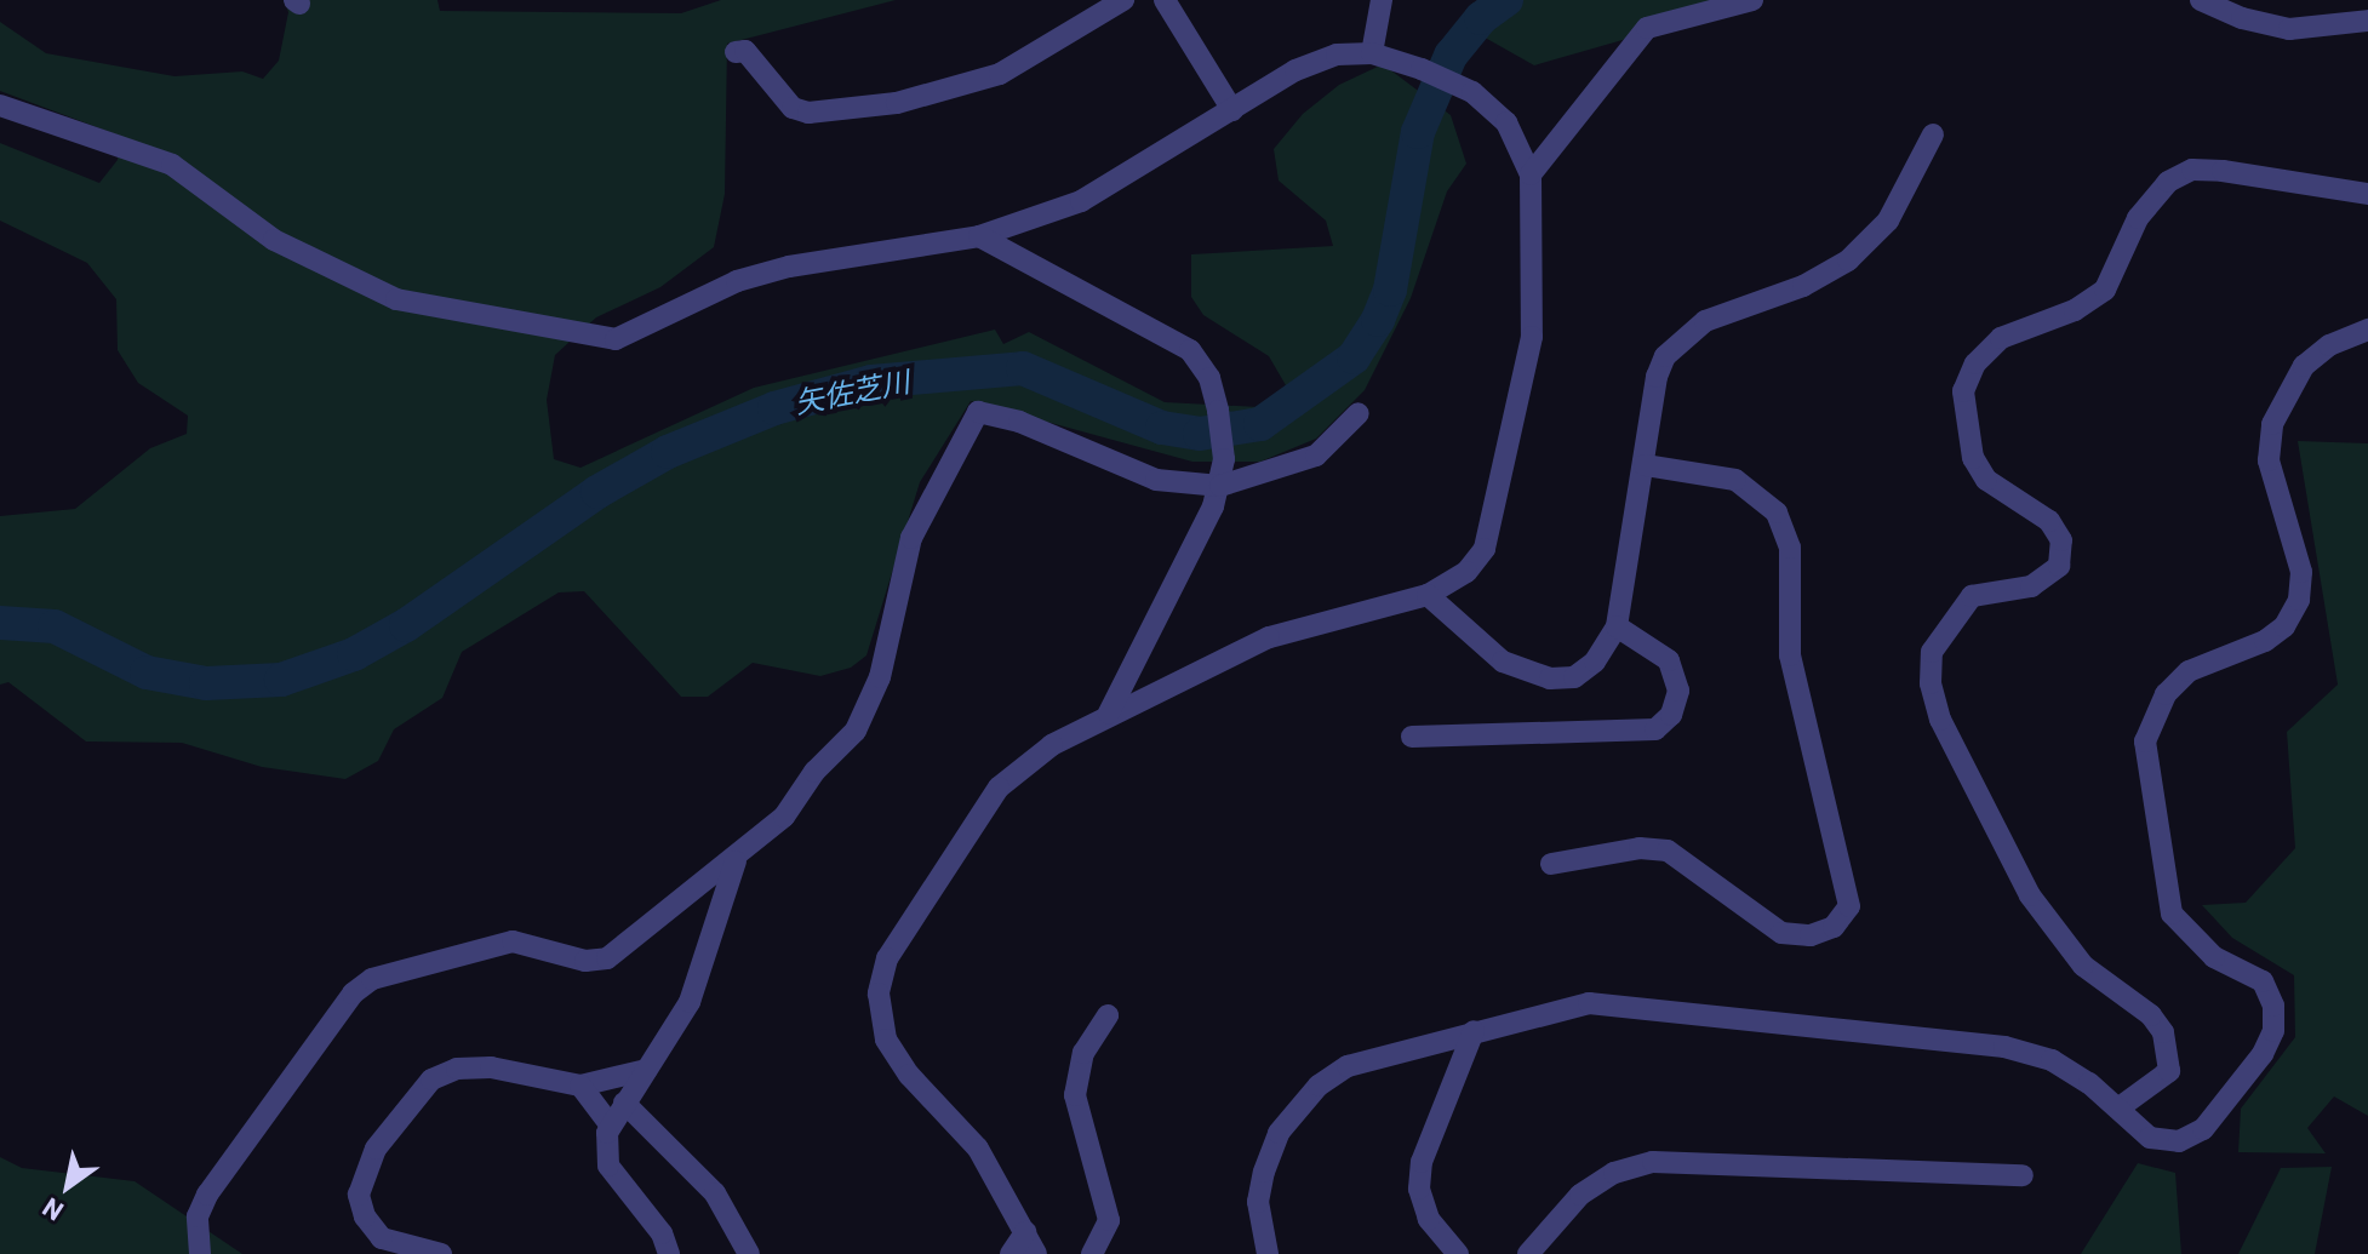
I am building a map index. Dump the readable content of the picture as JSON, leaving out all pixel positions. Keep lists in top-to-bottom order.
{
  "water": ["矢佐芝川"],
  "north": "bottom left"
}
